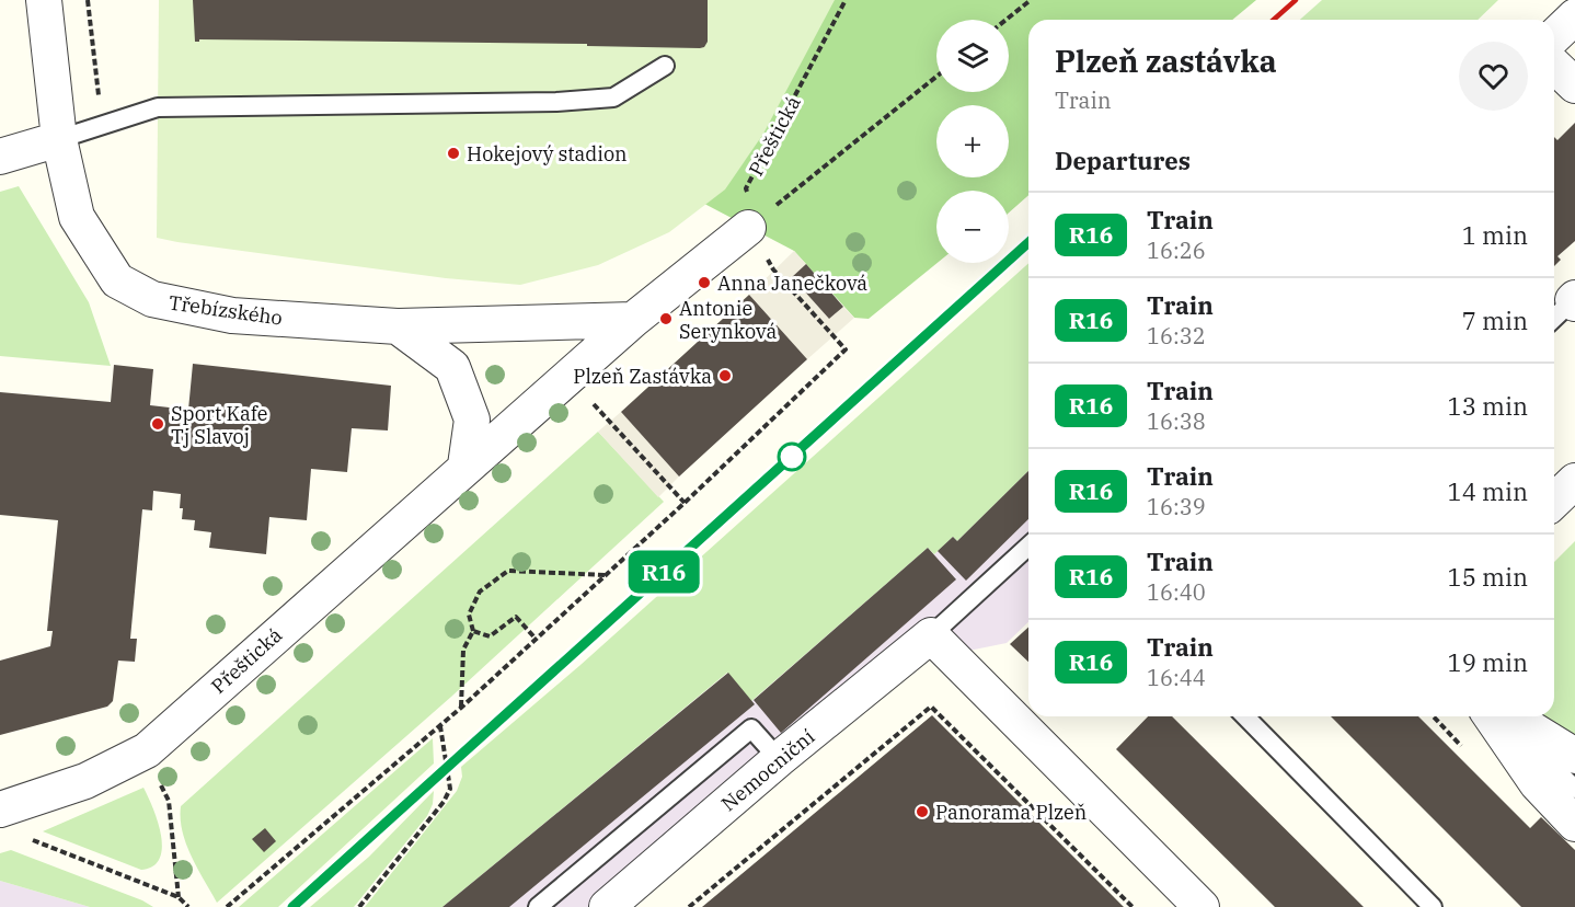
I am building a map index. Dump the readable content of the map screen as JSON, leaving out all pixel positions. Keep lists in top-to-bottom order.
{
  "streets": {
    "street": ["Přeštická", "Třebízského", "Nemocniční"]
  },
  "crossings": [
    ["Přeštická", "Třebízského"]
  ],
  "places": [
    "Hokejový stadion",
    "Anna Janečková",
    "Antonie Serynková",
    "Plzeň Zastávka",
    "Sport Kafe Tj Slavoj",
    "Panorama Plzeň"
  ],
  "page": {
    "on_map": "R16",
    "map_buttons": ["+", "−"],
    "heading": [
      ["Plzeň zastávka", "Train"],
      "Departures"
    ],
    "list": [
      {
        "mark": "R16",
        "name": "Train",
        "note": "16:26",
        "value": "1 min"
      },
      {
        "mark": "R16",
        "name": "Train",
        "note": "16:32",
        "value": "7 min"
      },
      {
        "mark": "R16",
        "name": "Train",
        "note": "16:38",
        "value": "13 min"
      },
      {
        "mark": "R16",
        "name": "Train",
        "note": "16:39",
        "value": "14 min"
      },
      {
        "mark": "R16",
        "name": "Train",
        "note": "16:40",
        "value": "15 min"
      },
      {
        "mark": "R16",
        "name": "Train",
        "note": "16:44",
        "value": "19 min"
      }
    ]
  }
}
